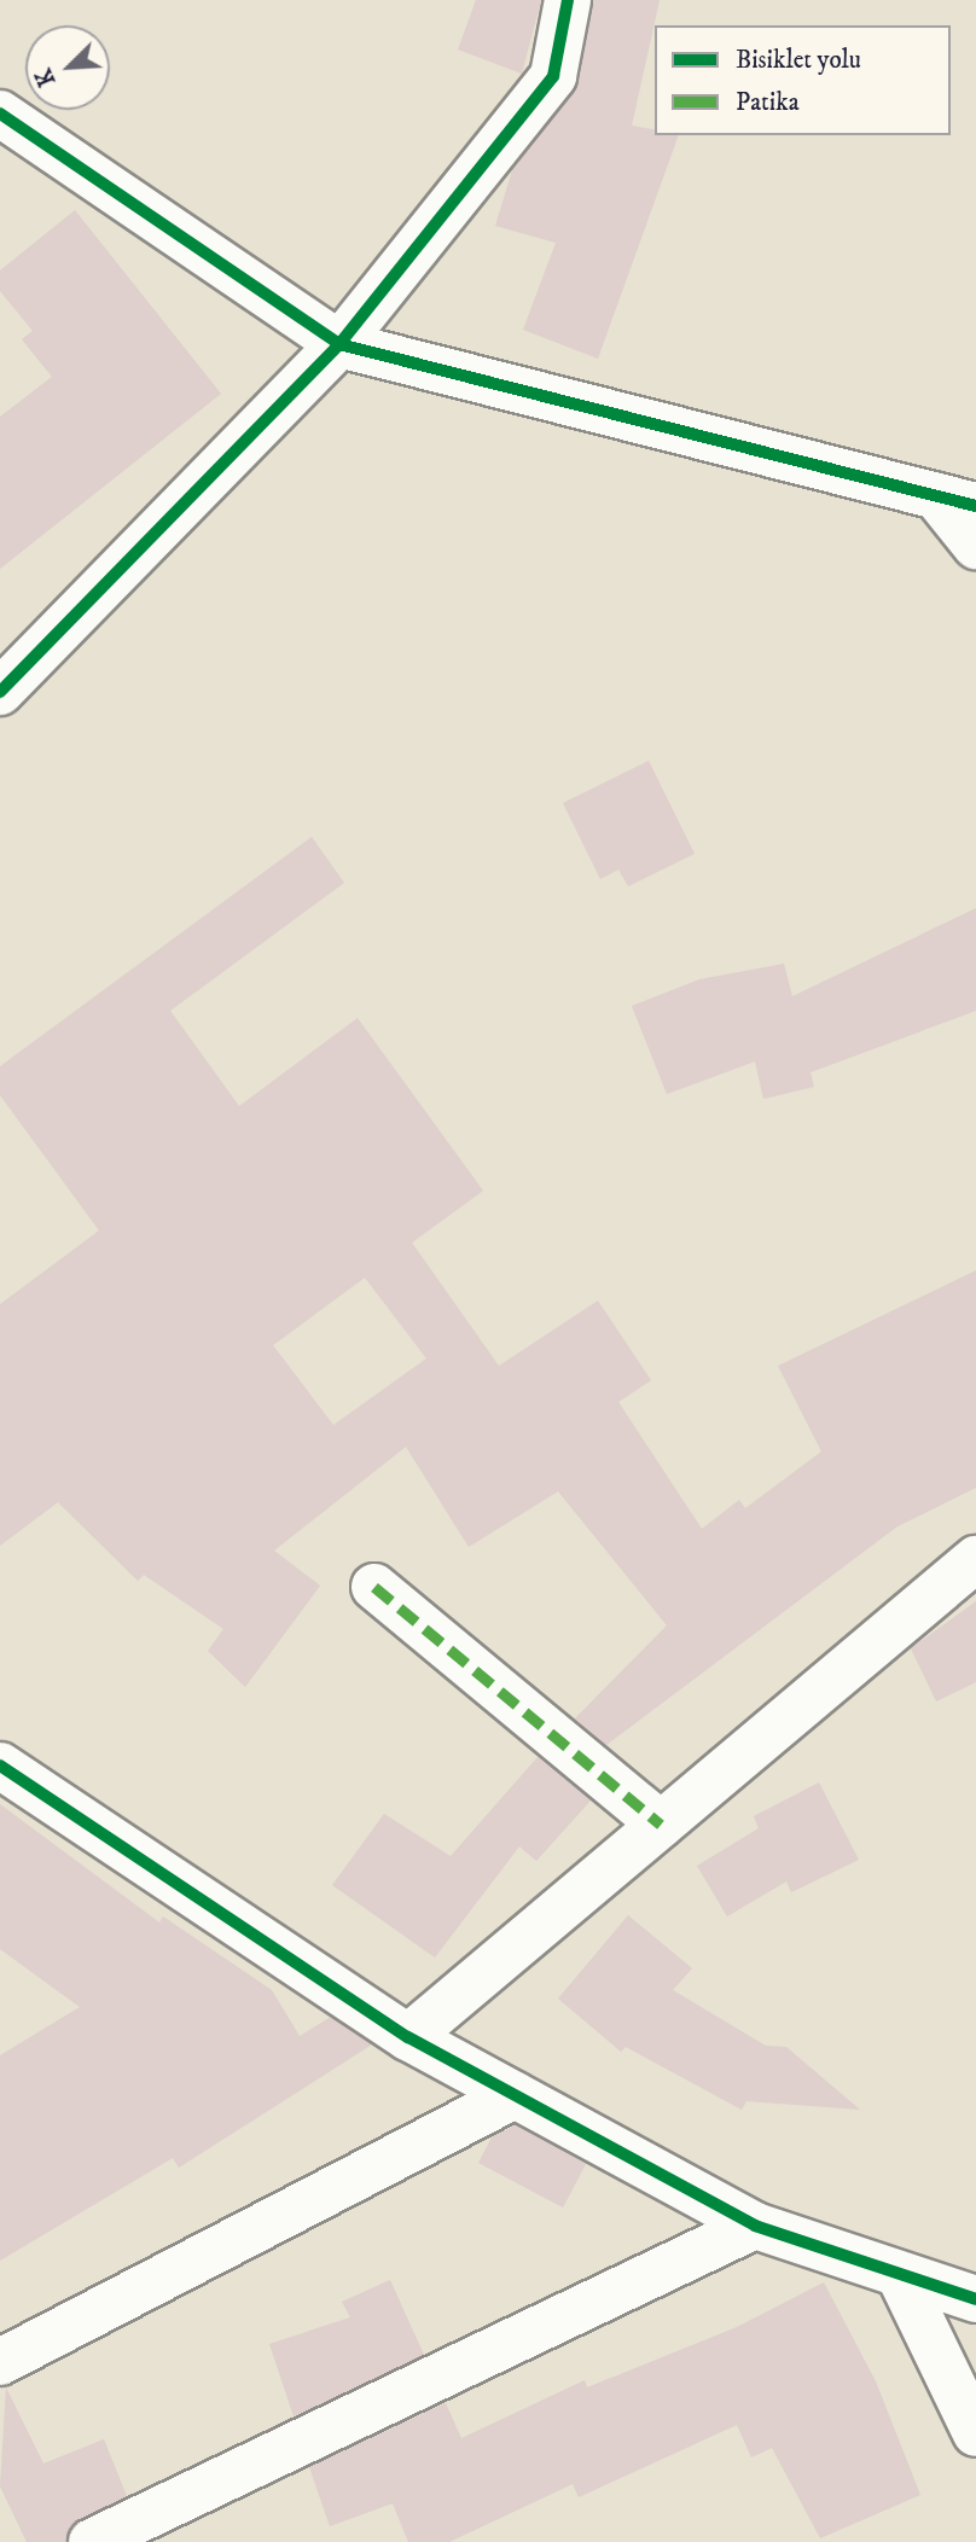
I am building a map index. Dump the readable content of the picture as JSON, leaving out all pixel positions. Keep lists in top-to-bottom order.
{
  "legend": ["Bisiklet yolu", "Patika"],
  "north": "bottom left"
}
